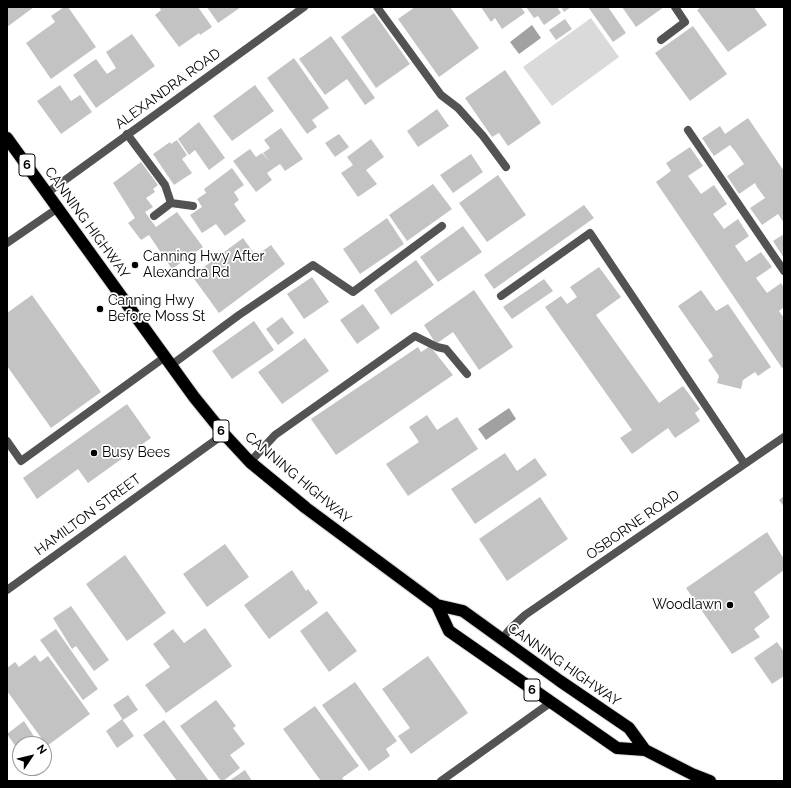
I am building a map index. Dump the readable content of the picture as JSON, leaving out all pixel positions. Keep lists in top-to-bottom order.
{
  "streets": {
    "highway": ["6", "CANNING HIGHWAY"],
    "street": ["ALEXANDRA ROAD", "HAMILTON STREET", "OSBORNE ROAD"]
  },
  "crossings": [
    ["ALEXANDRA ROAD", "CANNING HIGHWAY"],
    ["CANNING HIGHWAY", "HAMILTON STREET"],
    ["CANNING HIGHWAY", "OSBORNE ROAD"]
  ],
  "places": [
    "Canning Hwy After Alexandra Rd",
    "Canning Hwy Before Moss St",
    "Busy Bees",
    "Woodlawn"
  ],
  "north": "top right"
}
